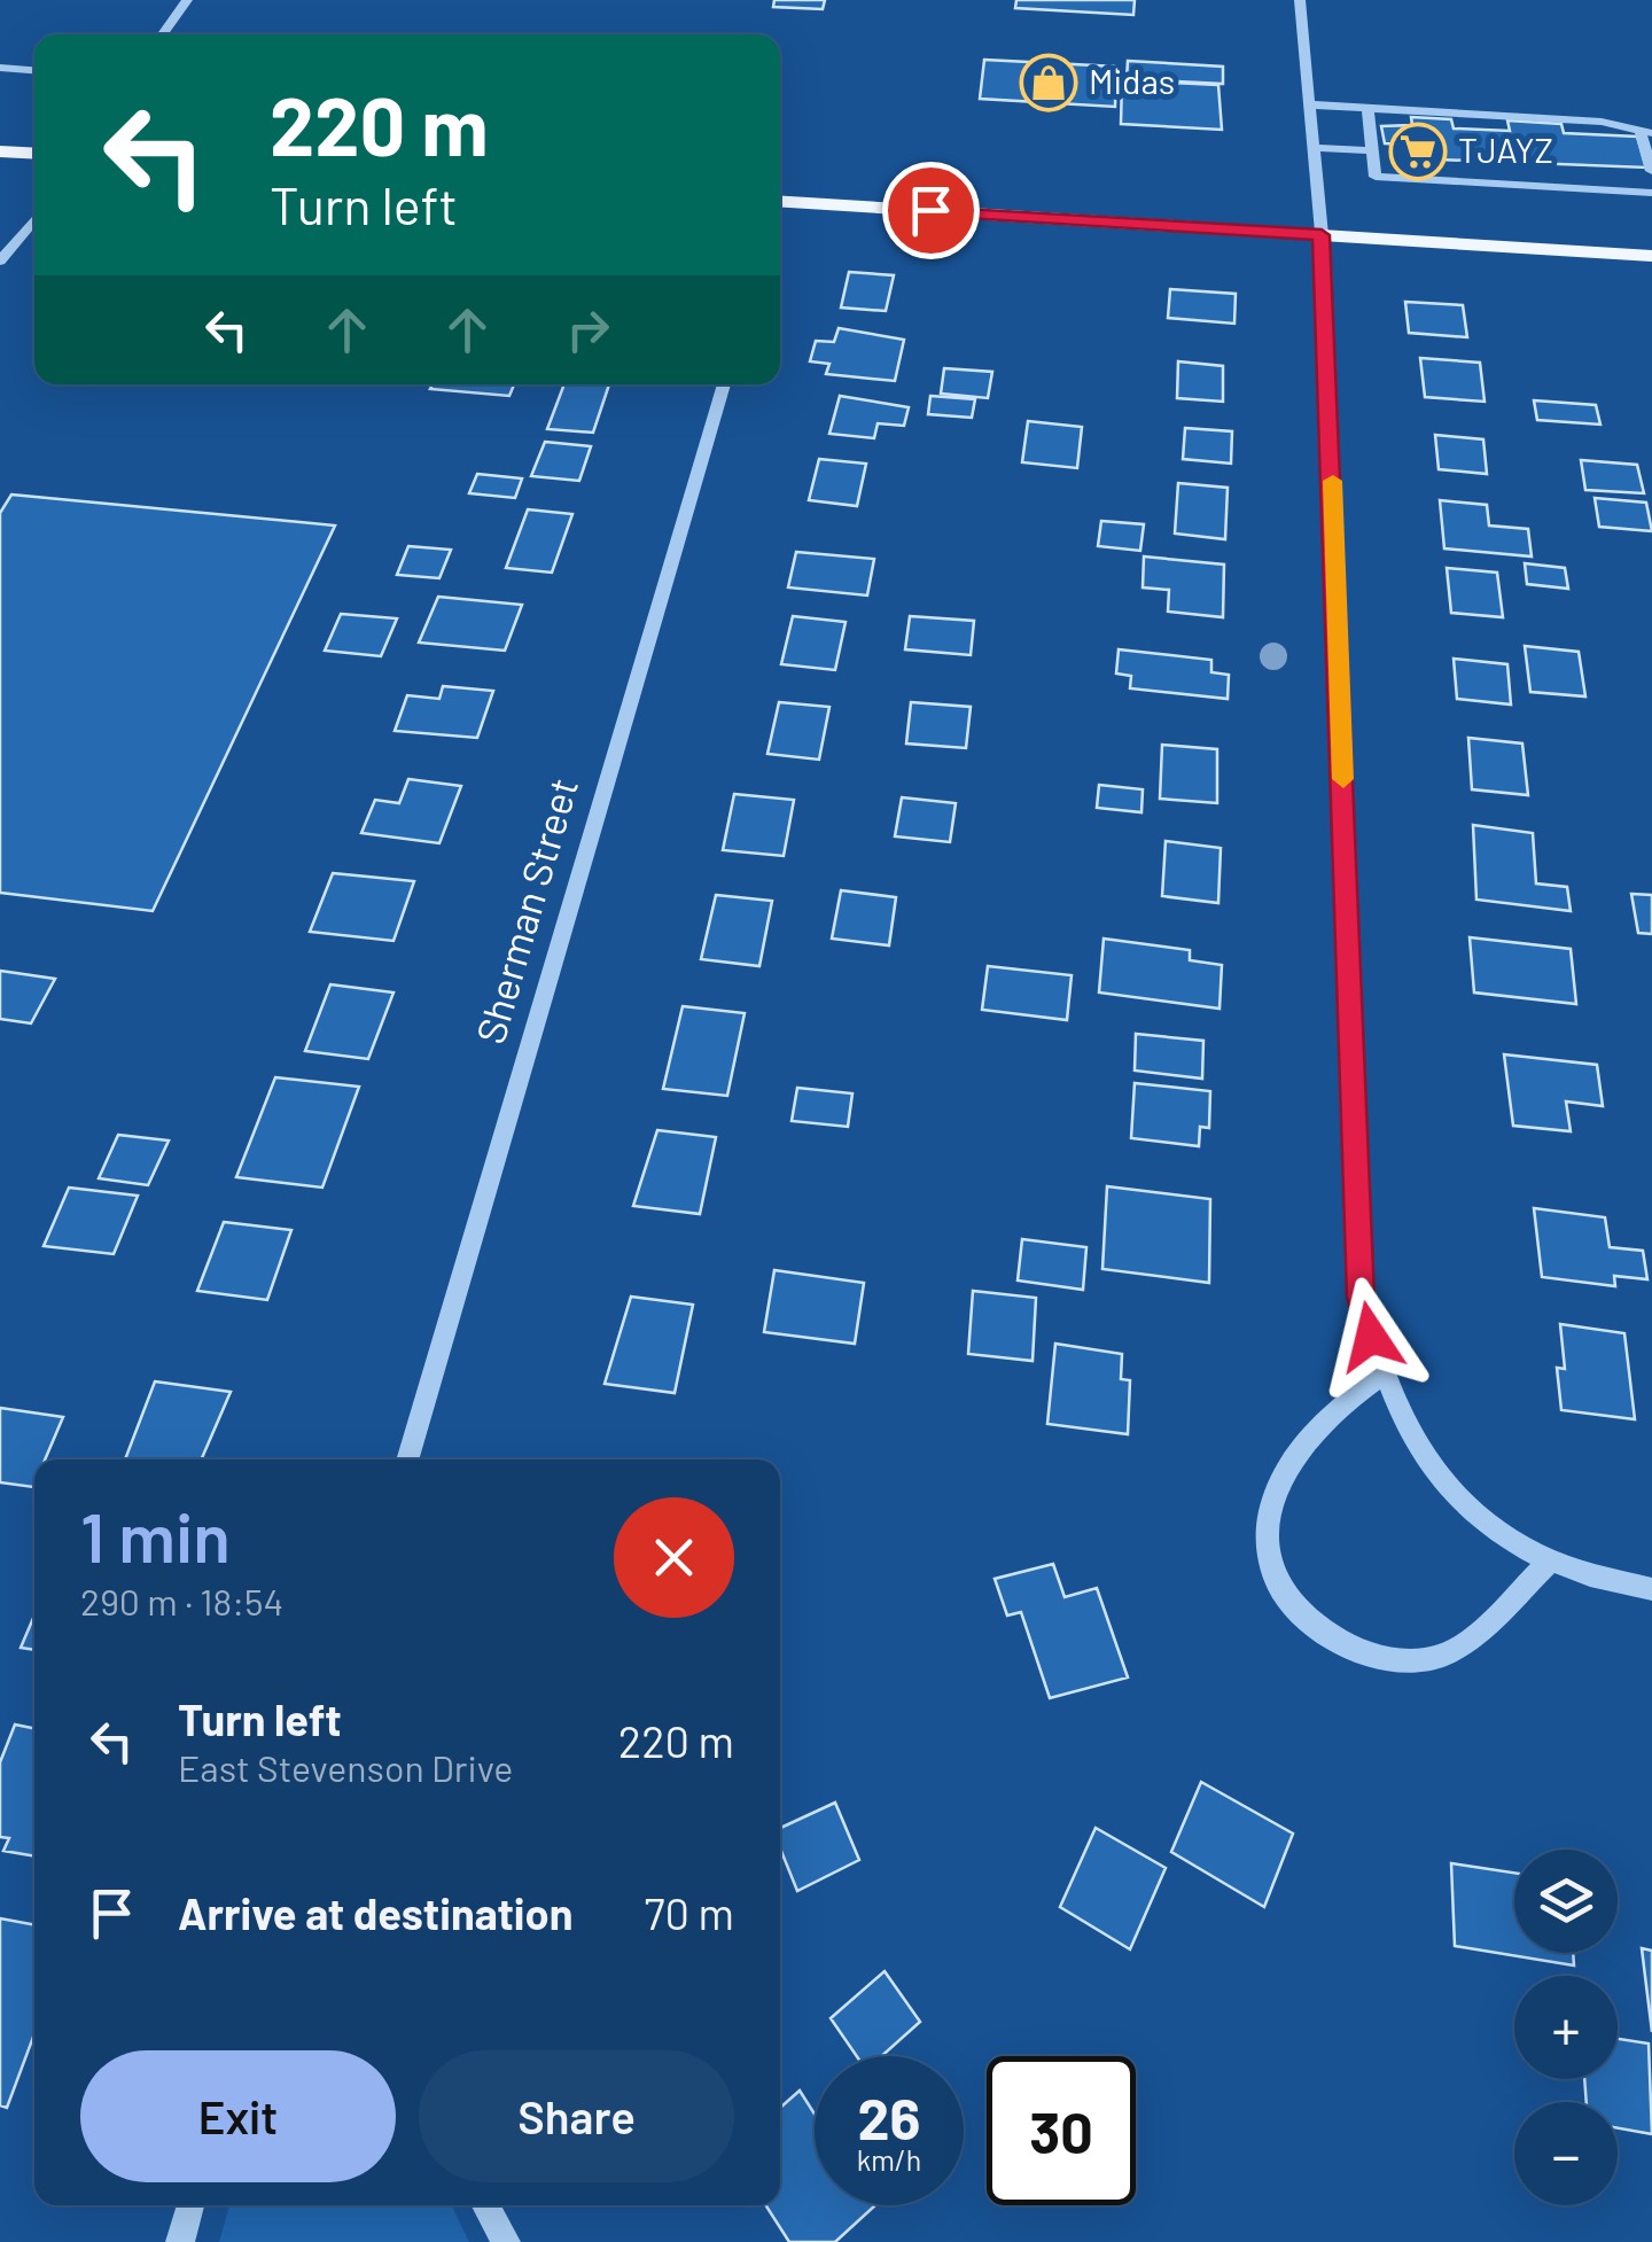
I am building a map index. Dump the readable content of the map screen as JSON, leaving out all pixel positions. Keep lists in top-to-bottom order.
{
  "streets": {
    "street": ["Sherman Street"]
  },
  "places": {
    "shop": ["Midas"],
    "supermarket": ["TJAYZ"]
  },
  "page": {
    "turn": ["220 m", "Turn left"],
    "heading": ["1 min", "290 m · 18:54"],
    "list": [
      {
        "name": "Turn left",
        "note": "East Stevenson Drive",
        "value": "220 m"
      },
      {
        "name": "Arrive at destination",
        "value": "70 m"
      }
    ],
    "map_buttons": ["+", "−"],
    "buttons": ["Exit", "Share"],
    "speed": "26 km/h",
    "limit": "30"
  }
}
